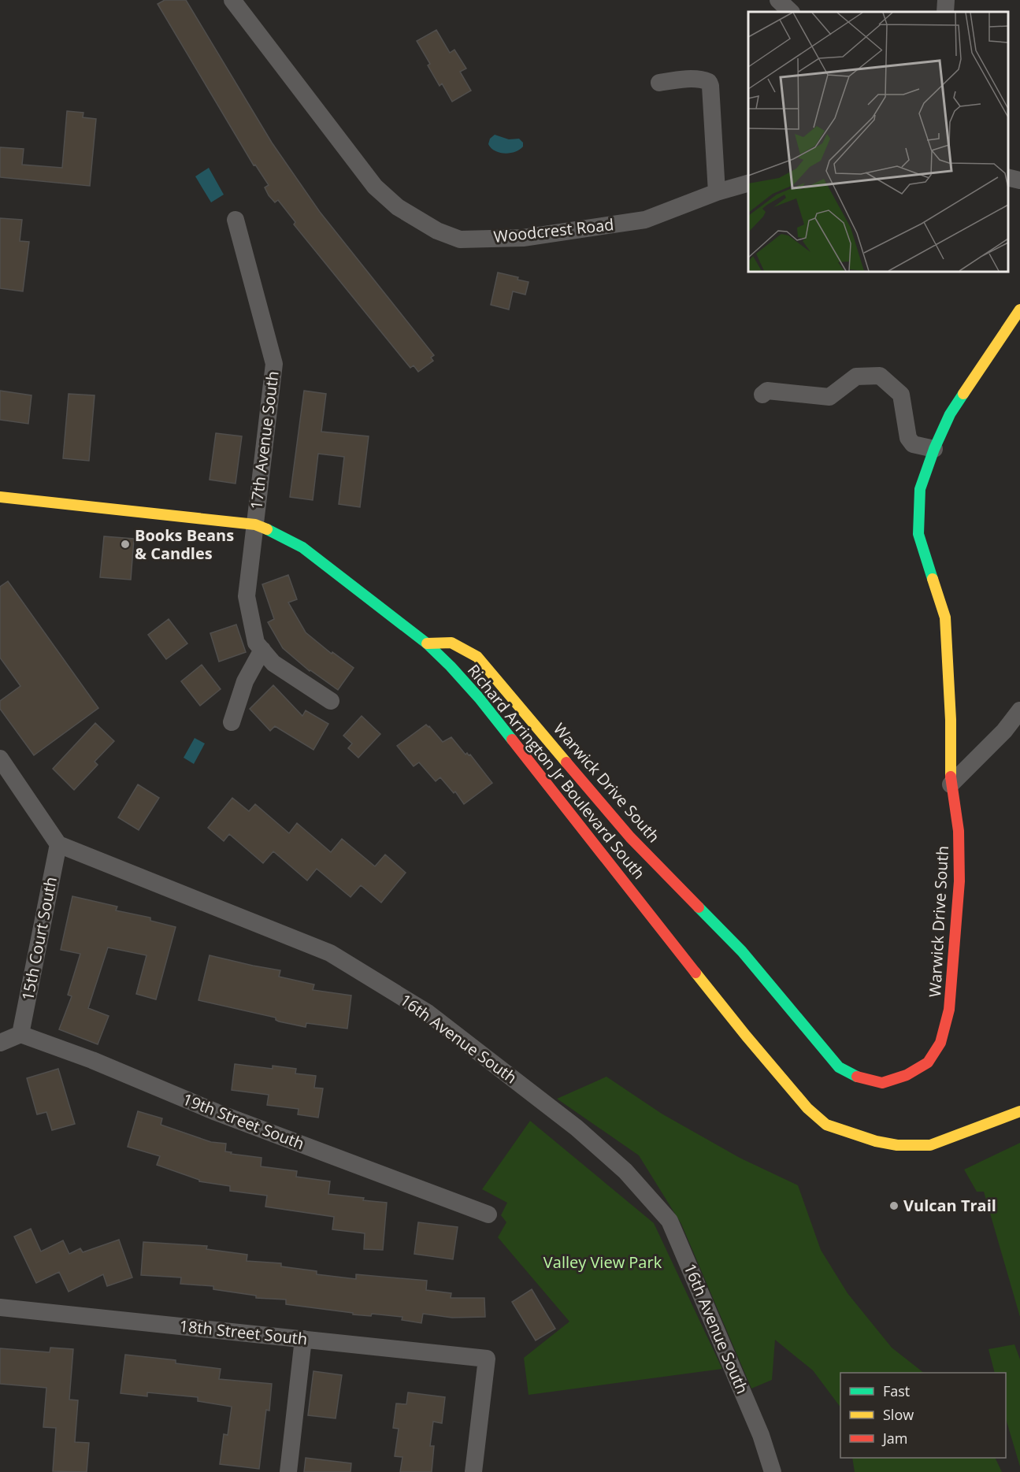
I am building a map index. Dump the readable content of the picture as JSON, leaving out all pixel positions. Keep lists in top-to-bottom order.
{
  "streets": {
    "street": [
      "Woodcrest Road",
      "17th Avenue South",
      "Richard Arrington Jr Boulevard South",
      "Warwick Drive South",
      "15th Court South",
      "16th Avenue South",
      "19th Street South",
      "18th Street South"
    ]
  },
  "crossings": [
    ["17th Avenue South", "Richard Arrington Jr Boulevard South"],
    ["Richard Arrington Jr Boulevard South", "Warwick Drive South"],
    ["15th Court South", "16th Avenue South"],
    ["15th Court South", "19th Street South"]
  ],
  "parks": ["Valley View Park"],
  "places": ["Books Beans & Candles", "Vulcan Trail"],
  "legend": ["Fast", "Slow", "Jam"]
}
